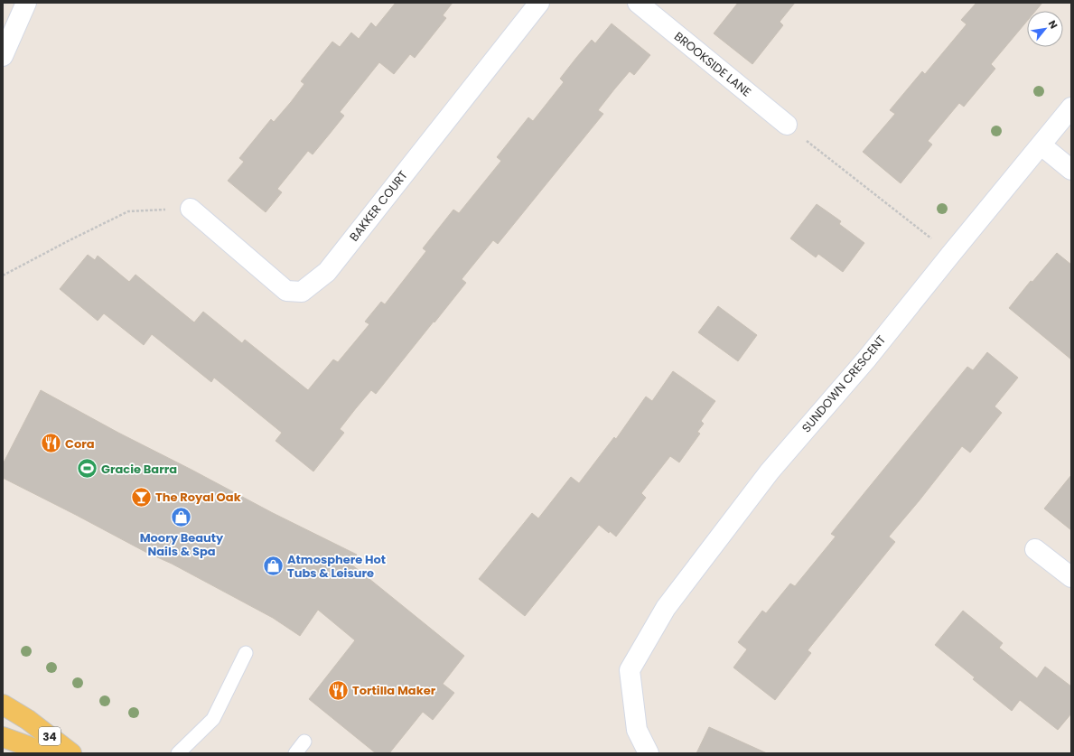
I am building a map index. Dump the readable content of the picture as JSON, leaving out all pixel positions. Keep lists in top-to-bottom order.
{
  "streets": {
    "main road": ["34"],
    "street": ["BROOKSIDE LANE", "BAKKER COURT", "SUNDOWN CRESCENT"]
  },
  "places": {
    "restaurant": ["Cora", "Tortilla Maker"],
    "sports": ["Gracie Barra"],
    "bar": ["The Royal Oak"],
    "shop": ["Moory Beauty Nails & Spa", "Atmosphere Hot Tubs & Leisure"]
  },
  "north": "top right"
}
